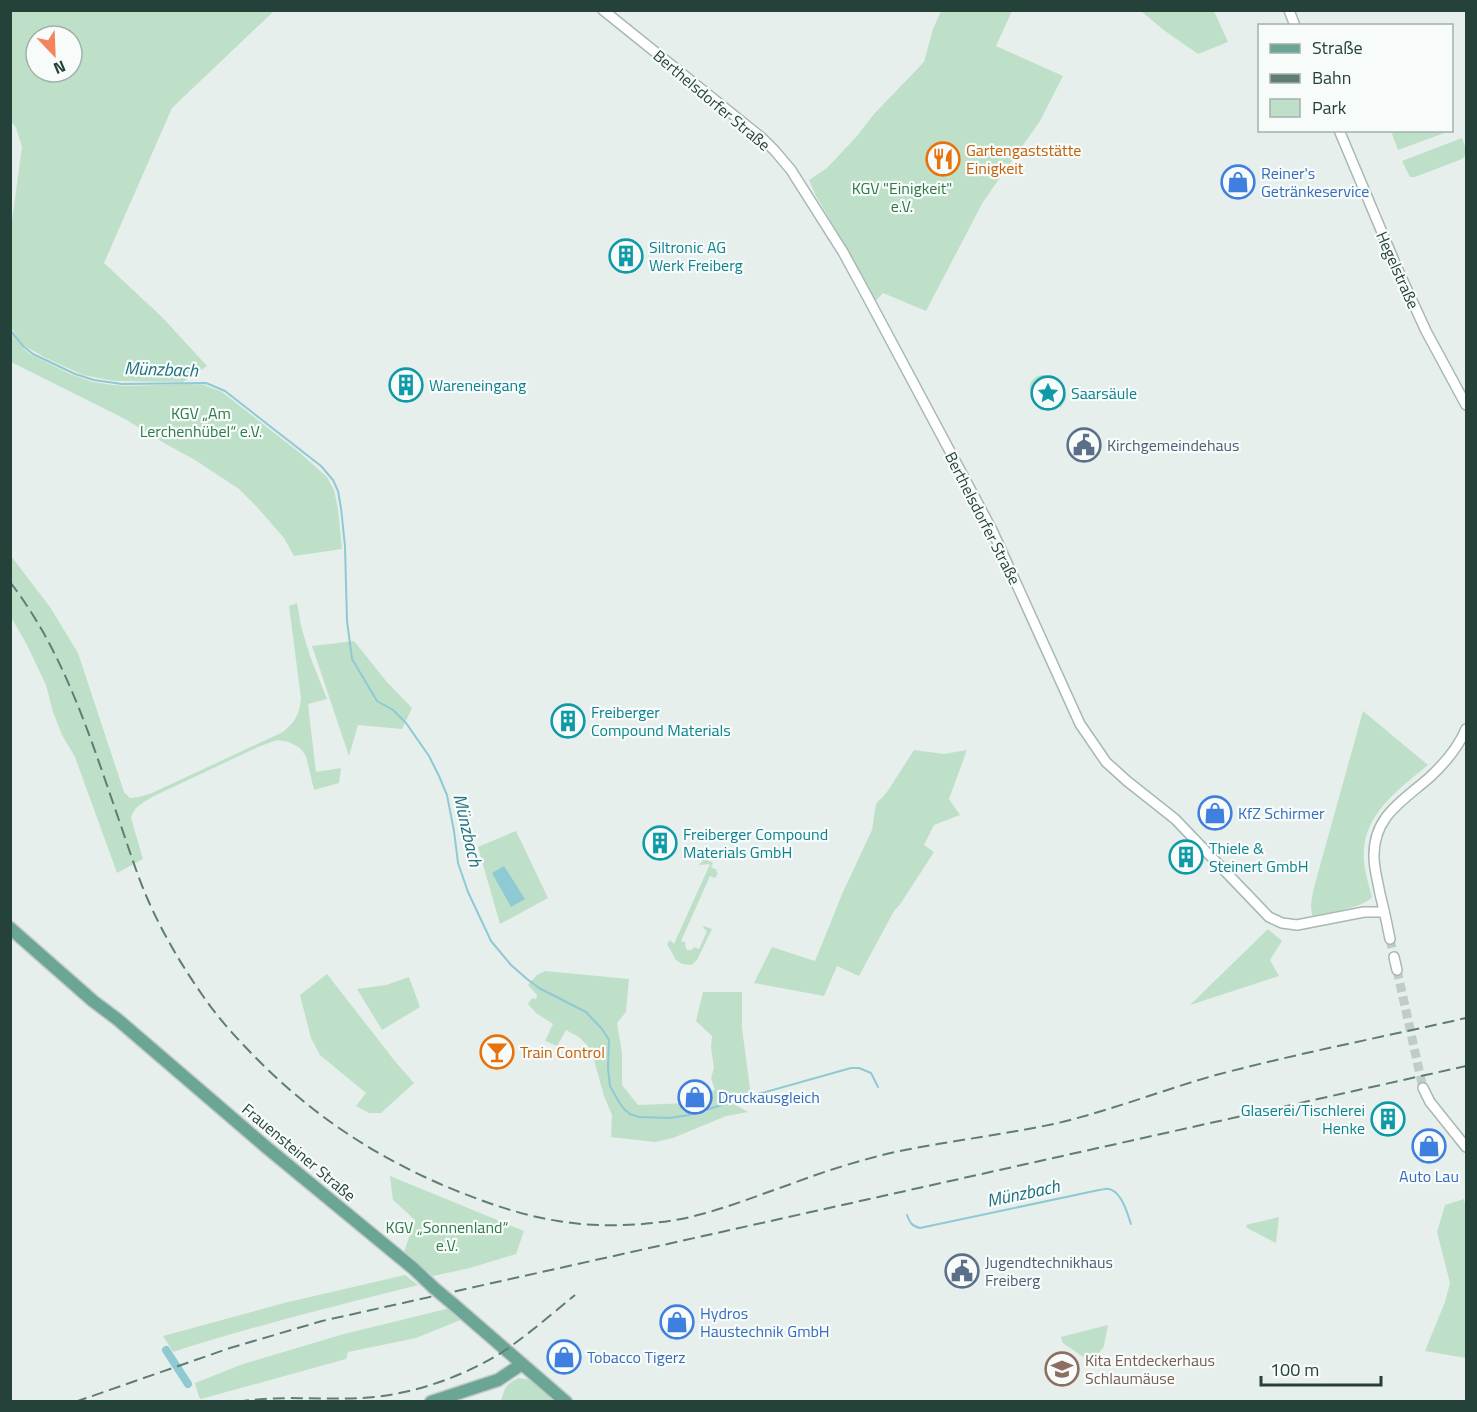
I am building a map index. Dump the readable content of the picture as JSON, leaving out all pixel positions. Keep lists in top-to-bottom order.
{
  "streets": {
    "main road": ["Frauensteiner Straße"],
    "street": ["Berthelsdorfer Straße", "Hegelstraße"]
  },
  "water": ["Münzbach"],
  "parks": ["KGV \"Einigkeit\" e.V.", "KGV „Am Lerchenhübel“ e.V.", "KGV „Sonnenland“ e.V."],
  "places": {
    "restaurant": ["Gartengaststätte Einigkeit"],
    "shop": [
      "Reiner's Getränkeservice",
      "KfZ Schirmer",
      "Druckausgleich",
      "Auto Lau",
      "Hydros Haustechnik GmbH",
      "Tobacco Tigerz"
    ],
    "building": [
      "Siltronic AG Werk Freiberg",
      "Wareneingang",
      "Freiberger Compound Materials",
      "Freiberger Compound Materials GmbH",
      "Thiele & Steinert GmbH",
      "Glaserei/Tischlerei Henke"
    ],
    "place": ["Saarsäule"],
    "public building": ["Kirchgemeindehaus", "Jugendtechnikhaus Freiberg"],
    "bar": ["Train Control"],
    "school or university": ["Kita Entdeckerhaus Schlaumäuse"]
  },
  "legend": ["Straße", "Bahn", "Park"],
  "scale_bar": "100 m",
  "north": "bottom right"
}
